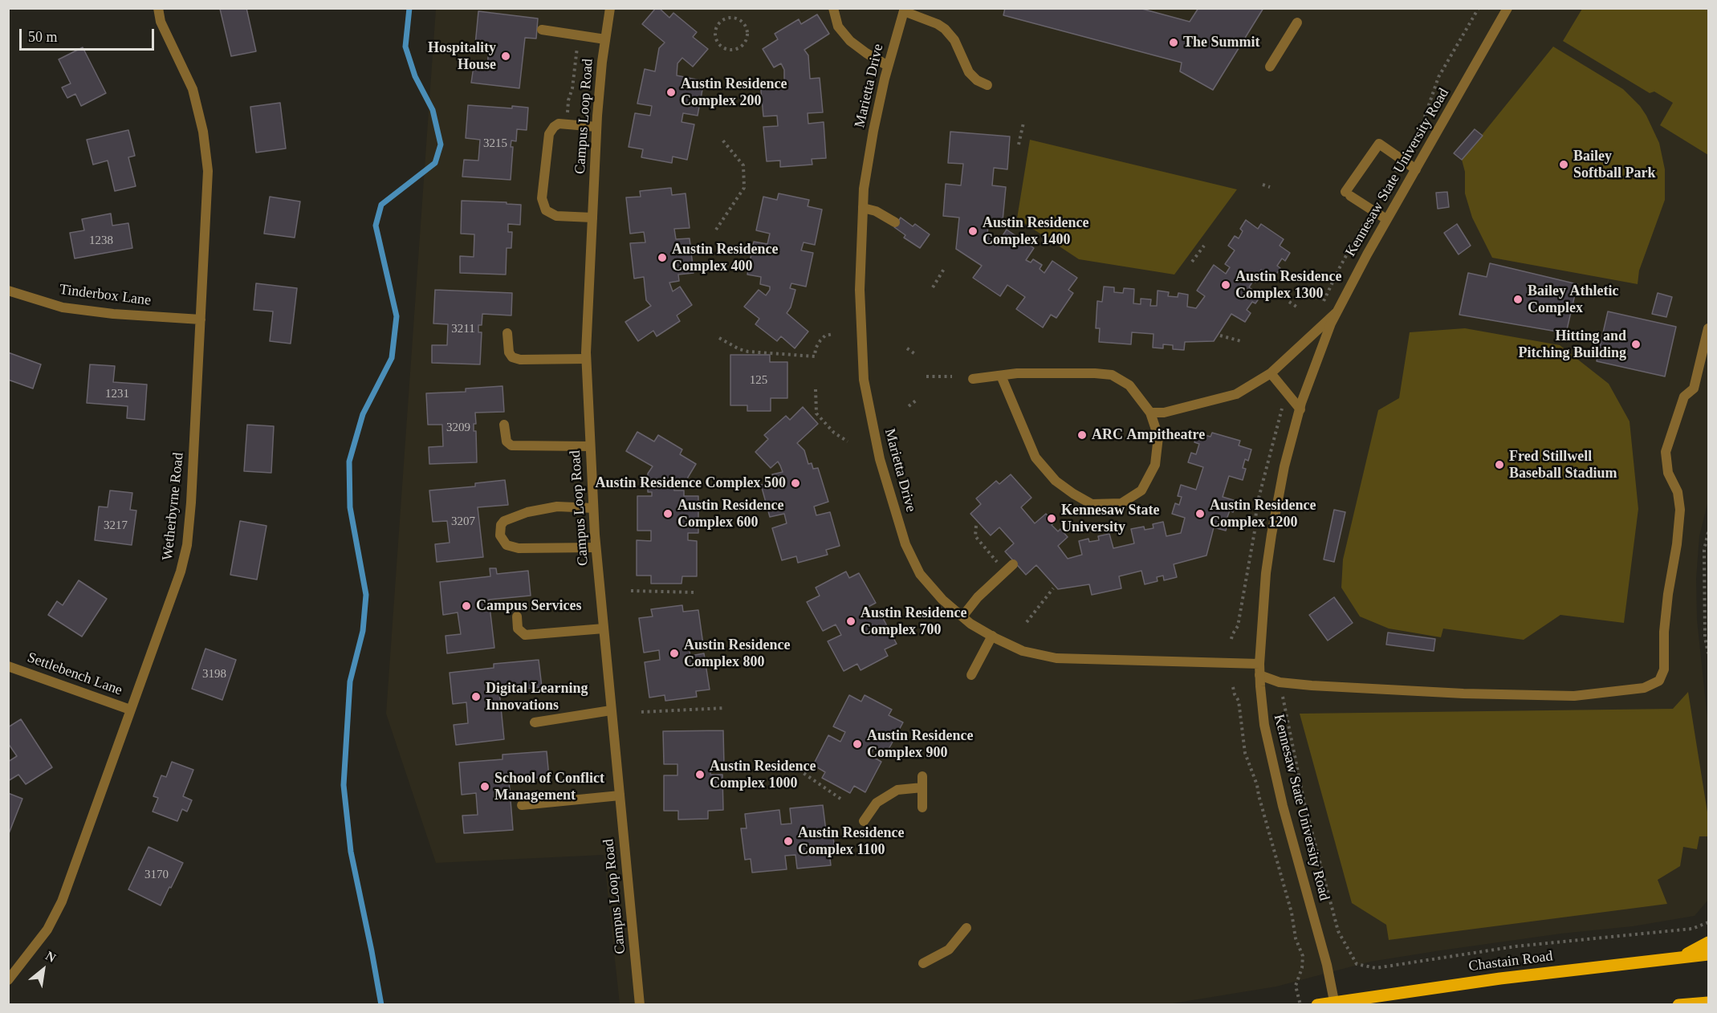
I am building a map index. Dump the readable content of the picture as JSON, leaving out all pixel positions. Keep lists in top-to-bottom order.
{
  "streets": {
    "main road": ["Chastain Road"],
    "street": [
      "Marietta Drive",
      "Campus Loop Road",
      "Kennesaw State University Road",
      "Tinderbox Lane",
      "Wetherbyrne Road",
      "Settlebench Lane"
    ]
  },
  "crossings": [
    ["Marietta Drive", "Kennesaw State University Road"],
    ["Kennesaw State University Road", "Chastain Road"],
    ["Tinderbox Lane", "Wetherbyrne Road"],
    ["Wetherbyrne Road", "Settlebench Lane"]
  ],
  "places": [
    "The Summit",
    "Hospitality House",
    "Austin Residence Complex 200",
    "Bailey Softball Park",
    "Austin Residence Complex 1400",
    "Austin Residence Complex 400",
    "Austin Residence Complex 1300",
    "Bailey Athletic Complex",
    "Hitting and Pitching Building",
    "ARC Ampitheatre",
    "Fred Stillwell Baseball Stadium",
    "Austin Residence Complex 500",
    "Austin Residence Complex 600",
    "Austin Residence Complex 1200",
    "Kennesaw State University",
    "Campus Services",
    "Austin Residence Complex 700",
    "Austin Residence Complex 800",
    "Digital Learning Innovations",
    "Austin Residence Complex 900",
    "Austin Residence Complex 1000",
    "School of Conflict Management",
    "Austin Residence Complex 1100"
  ],
  "house_numbers": [
    "3215",
    "1238",
    "3211",
    "125",
    "1231",
    "3209",
    "3207",
    "3217",
    "3198",
    "3170"
  ],
  "scale_bar": "50 m",
  "north": "top right"
}
